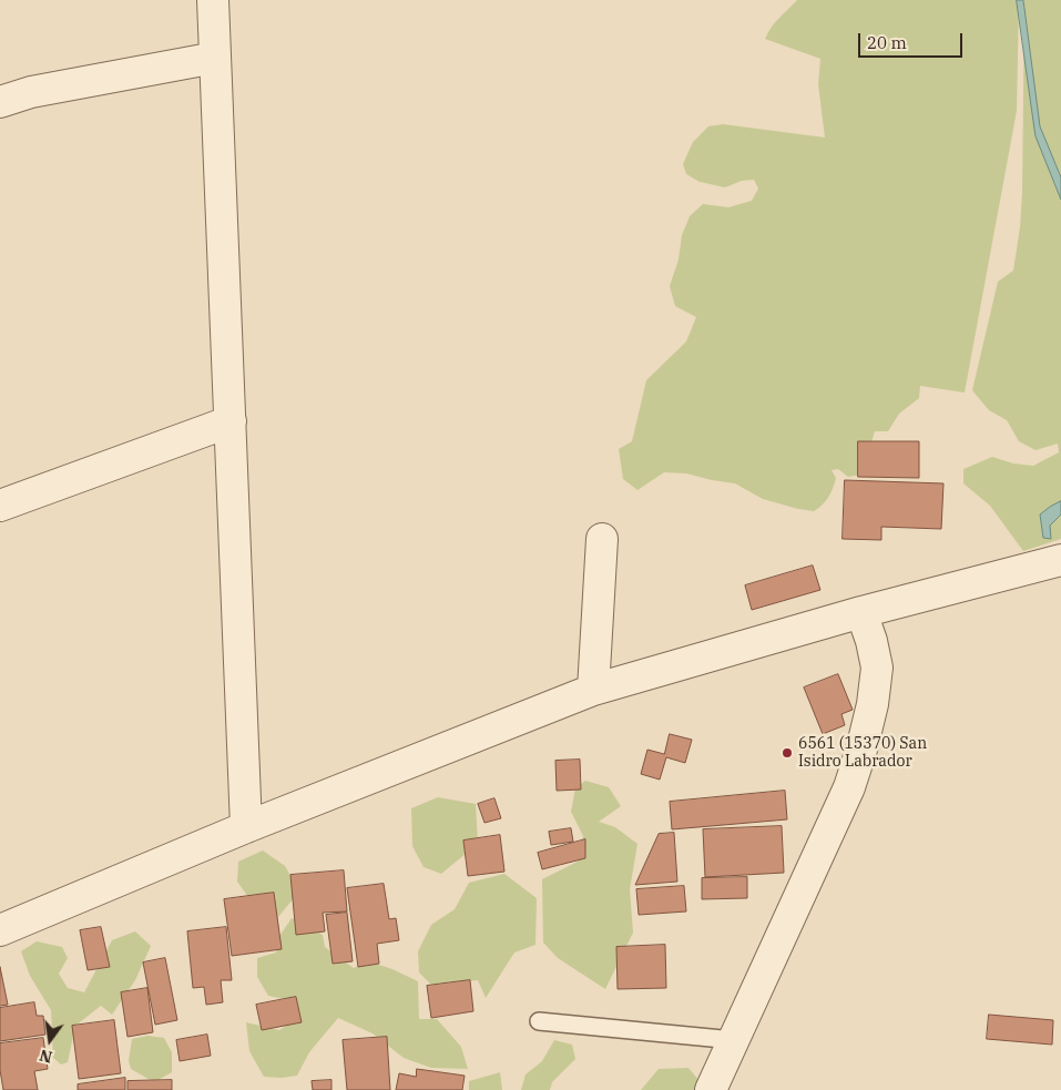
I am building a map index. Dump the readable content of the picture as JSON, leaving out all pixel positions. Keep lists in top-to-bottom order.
{
  "places": ["6561 (15370) San Isidro Labrador"],
  "scale_bar": "20 m",
  "north": "bottom"
}
